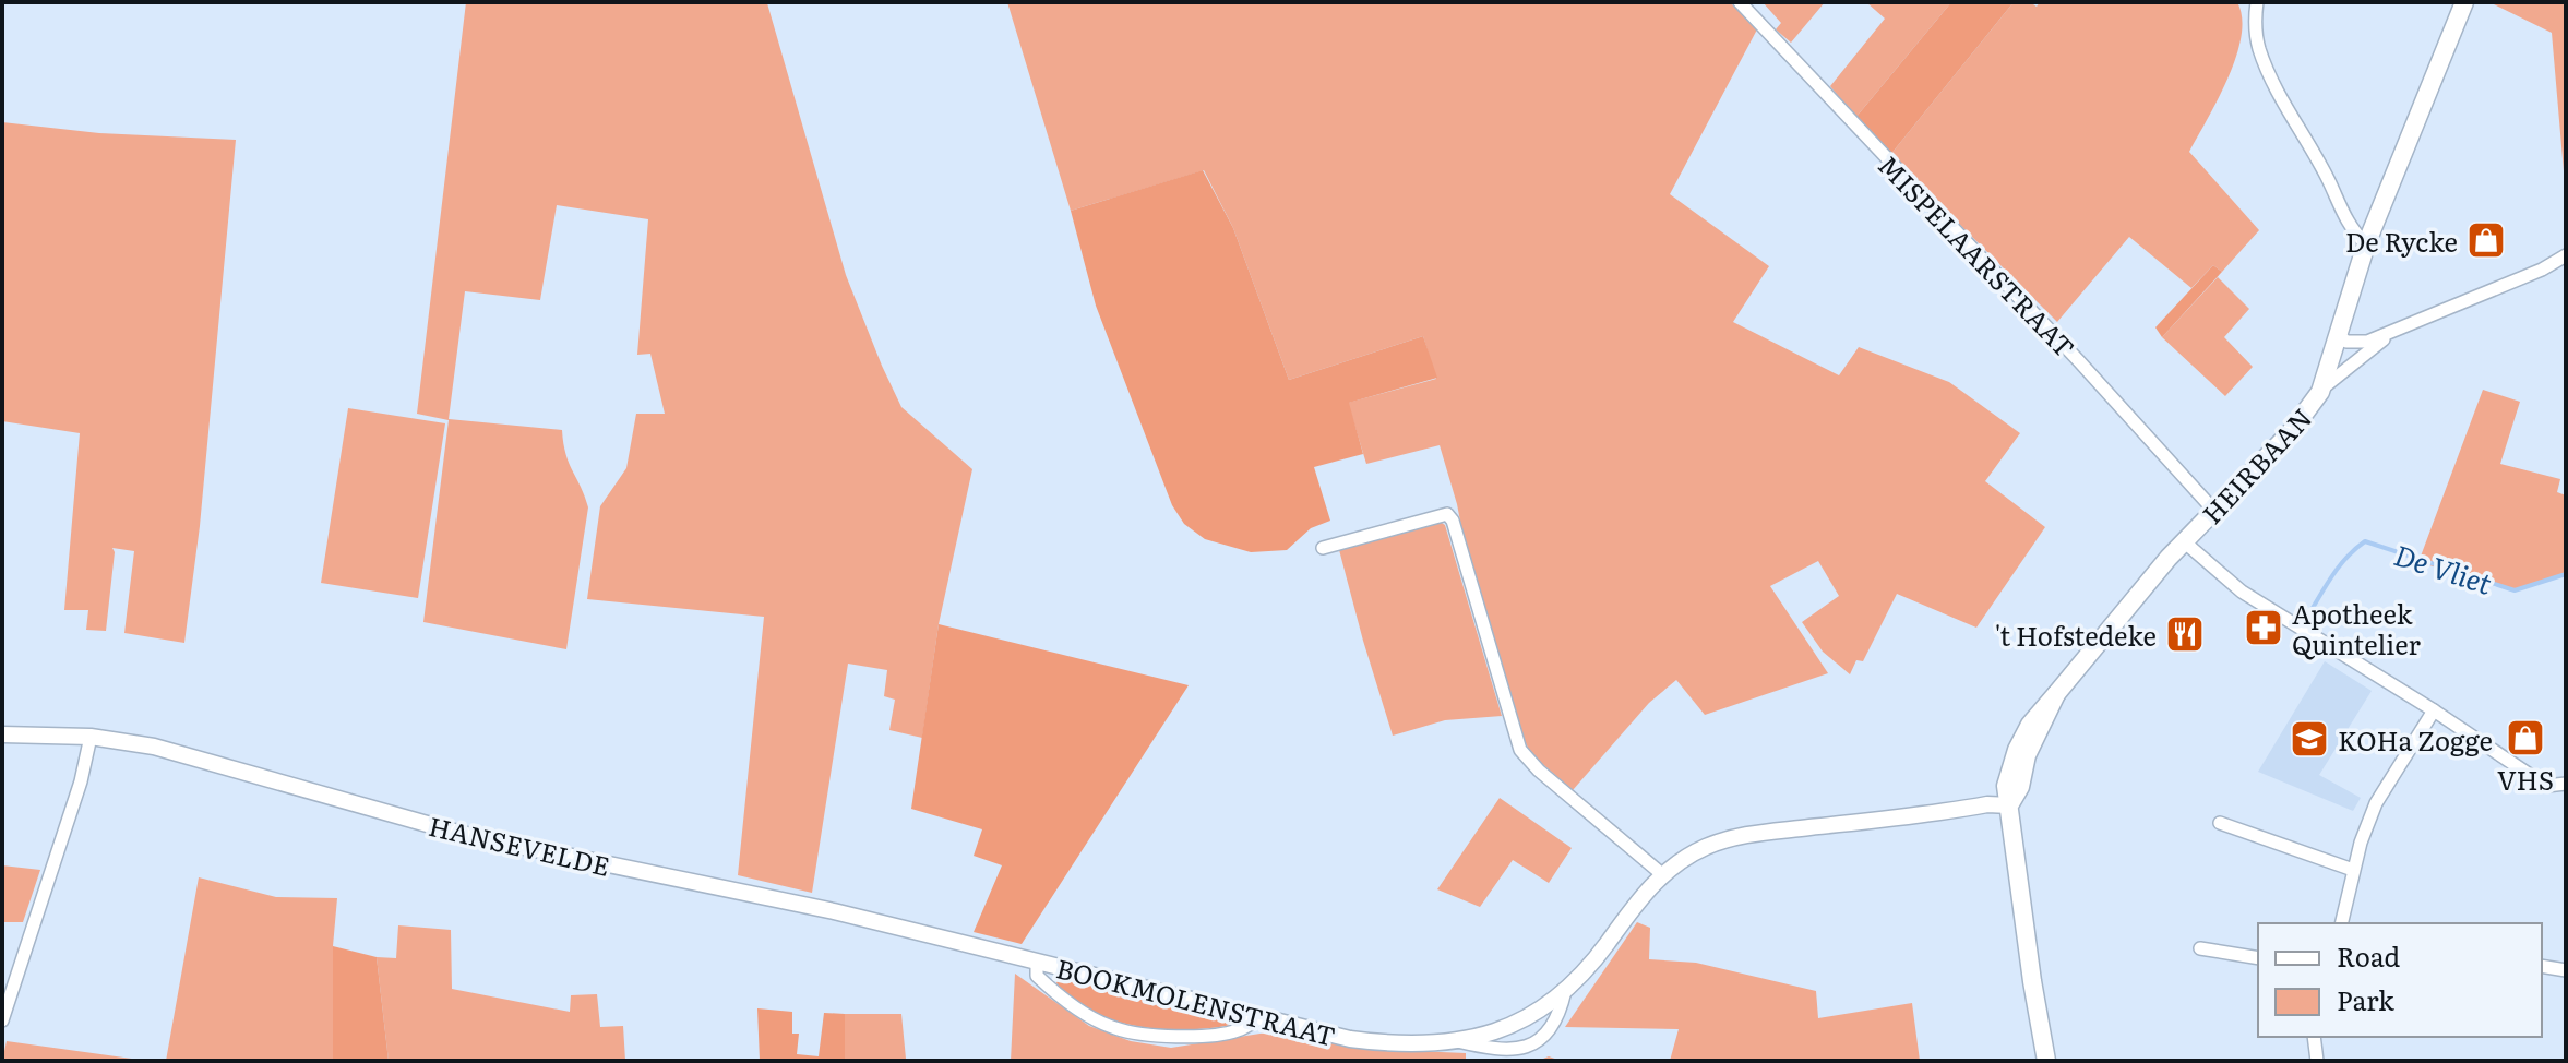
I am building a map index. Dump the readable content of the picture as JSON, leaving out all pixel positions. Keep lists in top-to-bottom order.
{
  "streets": {
    "main road": ["HEIRBAAN"],
    "street": ["MISPELAARSTRAAT", "HANSEVELDE", "BOOKMOLENSTRAAT"]
  },
  "crossings": [
    ["MISPELAARSTRAAT", "HEIRBAAN"],
    ["HEIRBAAN", "BOOKMOLENSTRAAT"],
    ["HANSEVELDE", "BOOKMOLENSTRAAT"]
  ],
  "water": ["De Vliet"],
  "places": {
    "shop": ["De Rycke", "VHS"],
    "pharmacy": ["Apotheek Quintelier"],
    "restaurant": ["'t Hofstedeke"],
    "school or university": ["KOHa Zogge"]
  },
  "legend": ["Road", "Park"]
}
